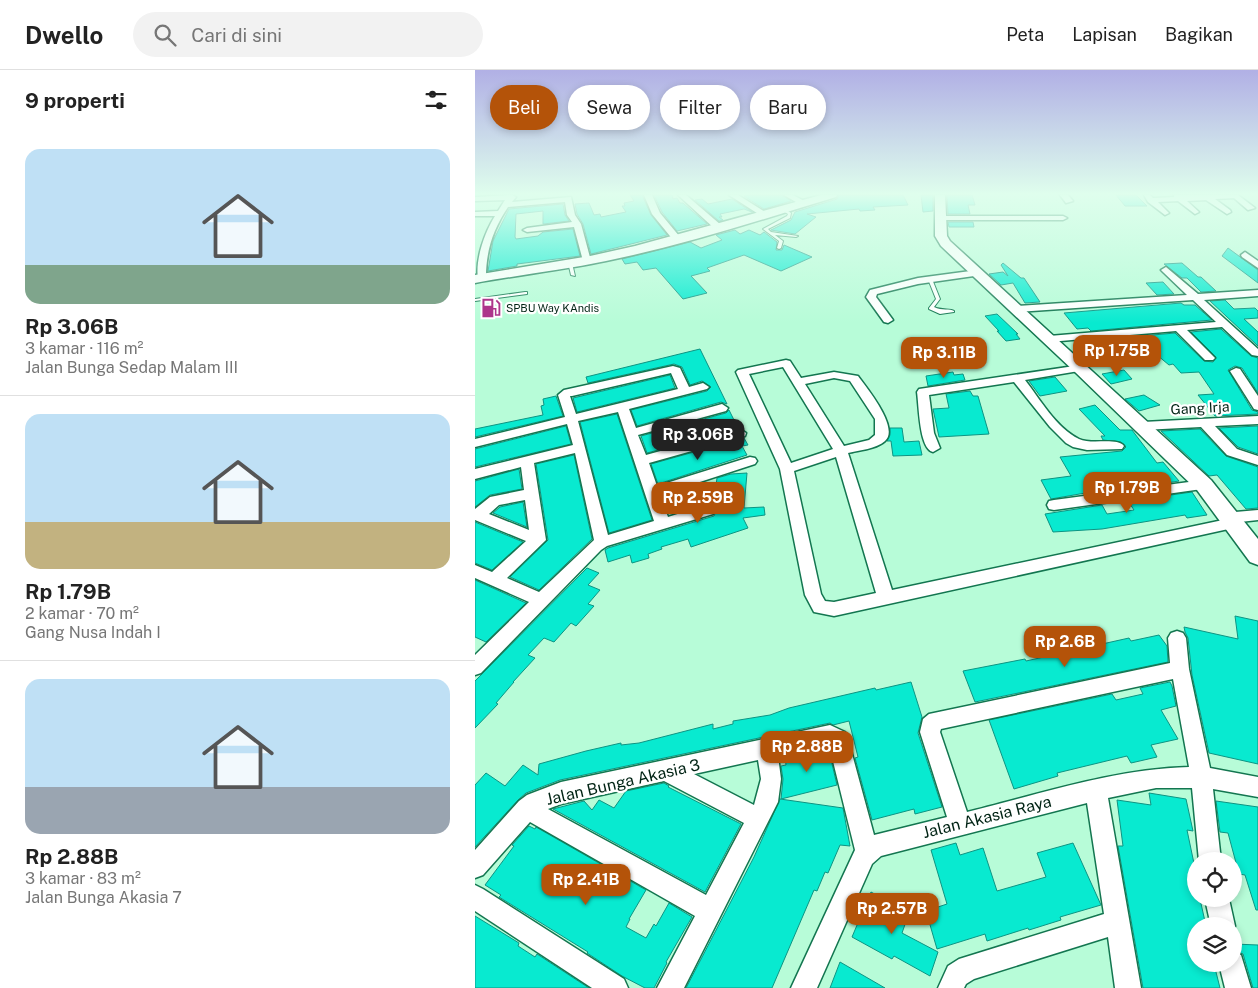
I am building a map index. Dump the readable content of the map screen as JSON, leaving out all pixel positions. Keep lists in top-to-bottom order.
{
  "streets": {
    "street": ["Gang Irja", "Jalan Bunga Akasia 3", "Jalan Akasia Raya"]
  },
  "crossings": [
    ["Jalan Bunga Akasia 3", "Jalan Akasia Raya"]
  ],
  "places": {
    "fuel station": ["SPBU Way KAndis"]
  },
  "page": {
    "header": "Dwello",
    "search": "Cari di sini",
    "nav": ["Peta", "Lapisan", "Bagikan"],
    "heading": "9 properti",
    "chip": [
      "Beli",
      "Sewa",
      "Filter",
      "Baru"
    ],
    "list": [
      {
        "name": "Rp 3.06B",
        "note": "3 kamar · 116 m² · Jalan Bunga Sedap Malam III"
      },
      {
        "name": "Rp 1.79B",
        "note": "2 kamar · 70 m² · Gang Nusa Indah I"
      },
      {
        "name": "Rp 2.88B",
        "note": "3 kamar · 83 m² · Jalan Bunga Akasia 7"
      }
    ],
    "price": [
      "Rp 1.75B",
      "Rp 3.11B",
      "Rp 3.06B",
      "Rp 1.79B",
      "Rp 2.59B",
      "Rp 2.6B",
      "Rp 2.88B",
      "Rp 2.41B",
      "Rp 2.57B"
    ]
  }
}
